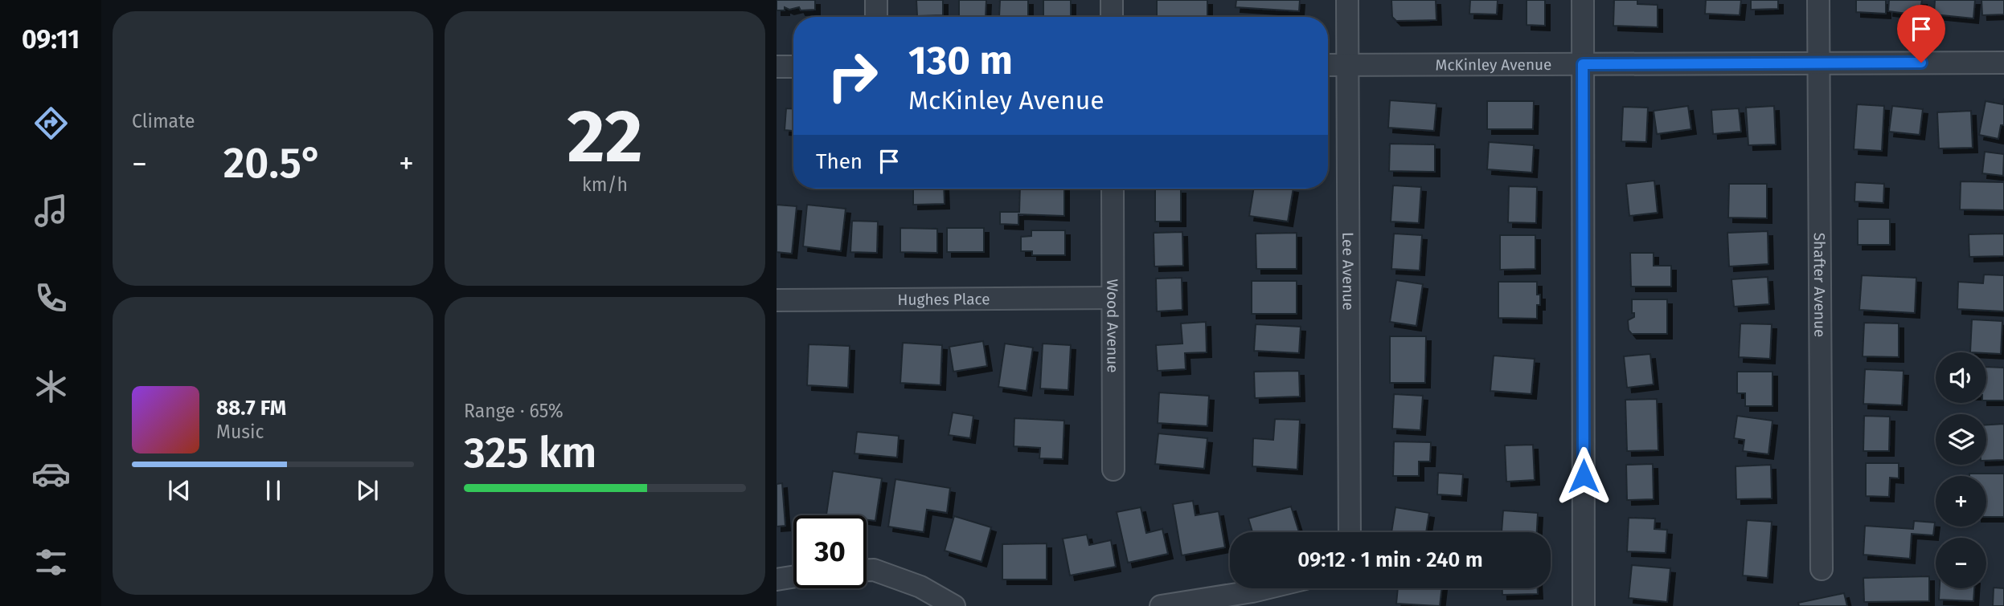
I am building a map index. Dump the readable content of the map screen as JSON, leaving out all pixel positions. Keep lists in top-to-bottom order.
{
  "streets": {
    "street": [
      "McKinley Avenue",
      "Lee Avenue",
      "Shafter Avenue",
      "Hughes Place",
      "Wood Avenue"
    ]
  },
  "crossings": [
    ["McKinley Avenue", "Lee Avenue"],
    ["McKinley Avenue", "Shafter Avenue"],
    ["Hughes Place", "Wood Avenue"]
  ],
  "page": {
    "tabs": "09:11",
    "tile": [
      "Climate",
      ["22", "km/h"],
      ["Range · 65%", "325 km"]
    ],
    "turn": ["130 m", "McKinley Avenue"],
    "then": "Then",
    "heat": ["−", "20.5°", "+"],
    "map_buttons": ["+", "−"],
    "song": ["88.7 FM", "Music"],
    "limit": "30",
    "trip": "09:12 · 1 min · 240 m"
  }
}
